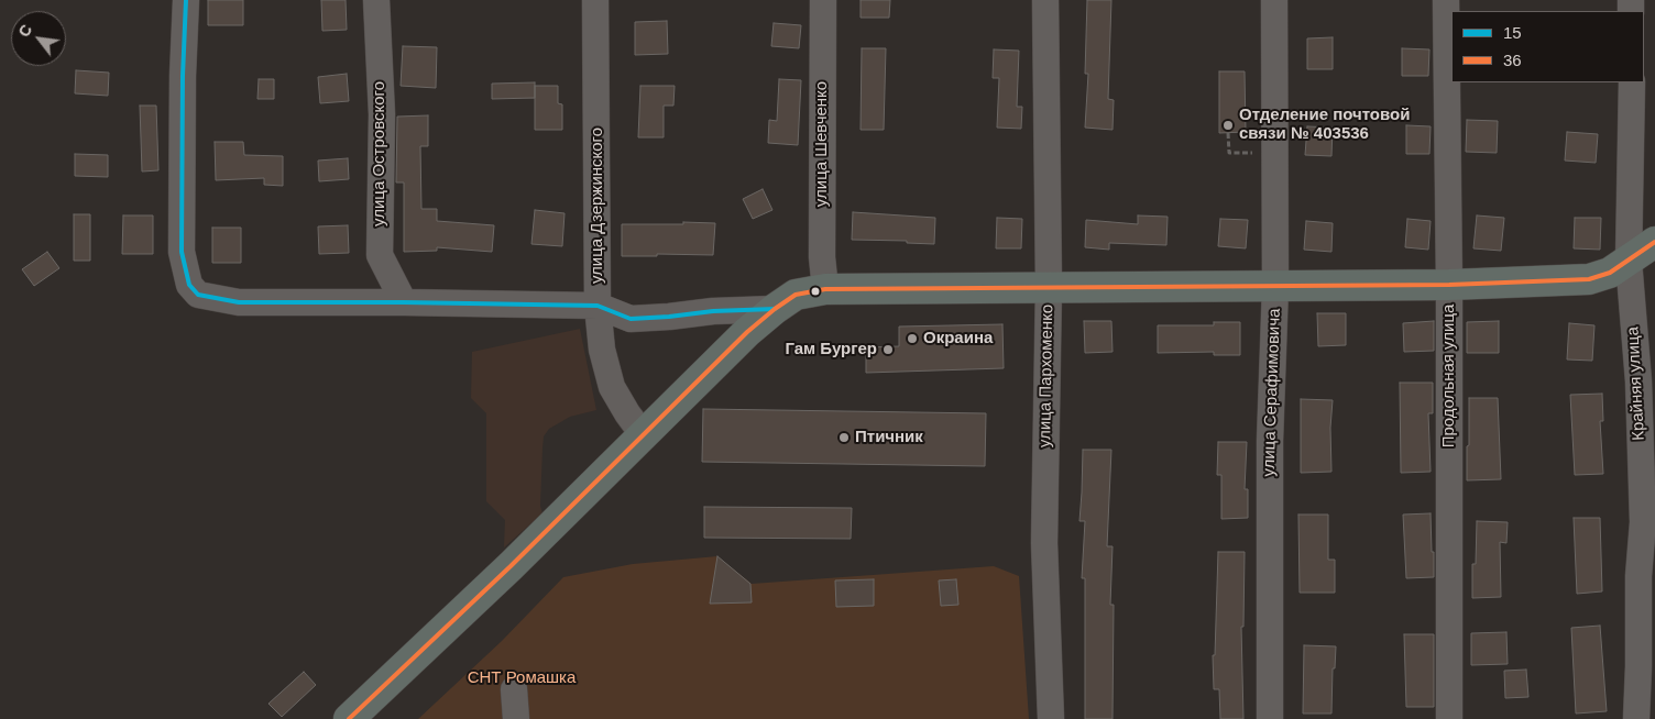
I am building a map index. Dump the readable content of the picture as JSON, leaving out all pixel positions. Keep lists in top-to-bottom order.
{
  "streets": {
    "street": [
      "улица Шевченко",
      "улица Островского",
      "улица Дзержинского",
      "улица Пархоменко",
      "Продольная улица",
      "Крайняя улица",
      "улица Серафимовича"
    ]
  },
  "parks": ["СНТ Ромашка"],
  "places": [
    "Отделение почтовой связи № 403536",
    "Окраина",
    "Гам Бургер",
    "Птичник"
  ],
  "lines": ["transit line 15", "transit line 36"],
  "legend": ["15", "36"],
  "north": "top left"
}
